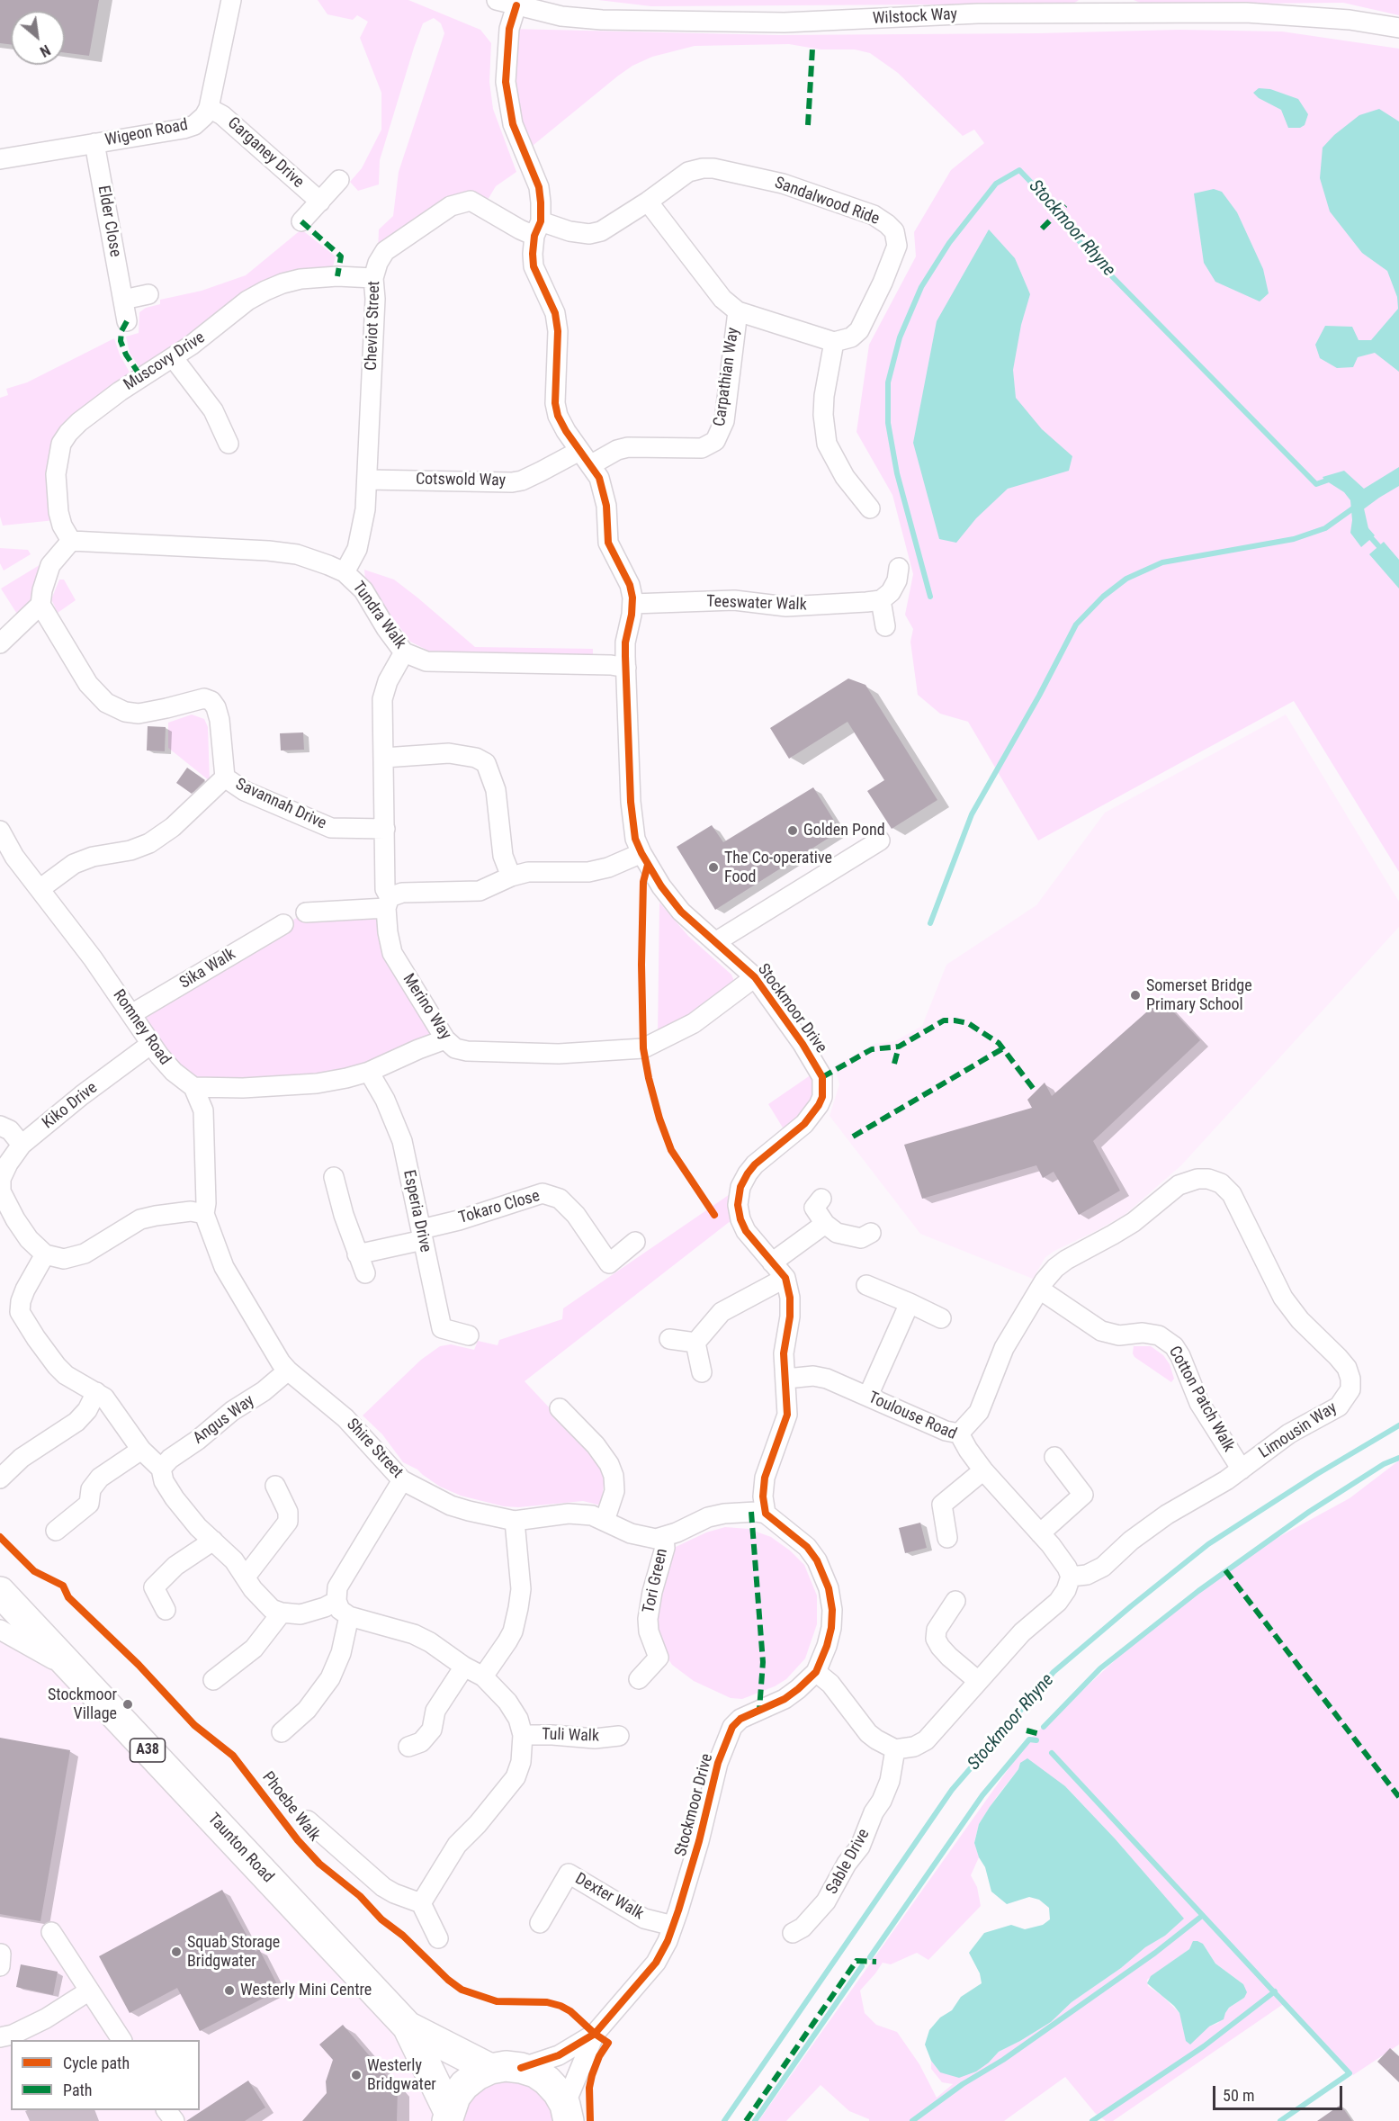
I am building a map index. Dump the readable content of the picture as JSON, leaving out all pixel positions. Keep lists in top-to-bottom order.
{
  "streets": {
    "main road": ["A38", "Taunton Road"],
    "street": [
      "Wilstock Way",
      "Wigeon Road",
      "Garganey Drive",
      "Sandalwood Ride",
      "Elder Close",
      "Cheviot Street",
      "Muscovy Drive",
      "Carpathian Way",
      "Cotswold Way",
      "Teeswater Walk",
      "Tundra Walk",
      "Savannah Drive",
      "Sika Walk",
      "Merino Way",
      "Stockmoor Drive",
      "Romney Road",
      "Kiko Drive",
      "Tokaro Close",
      "Esperia Drive",
      "Cotton Patch Walk",
      "Toulouse Road",
      "Angus Way",
      "Limousin Way",
      "Shire Street",
      "Tori Green",
      "Tuli Walk",
      "Sable Drive",
      "Dexter Walk"
    ],
    "cycle path": ["Phoebe Walk"]
  },
  "crossings": [
    ["Wigeon Road", "Garganey Drive"],
    ["Wigeon Road", "Elder Close"],
    ["Sandalwood Ride", "Cheviot Street"],
    ["Cheviot Street", "Muscovy Drive"],
    ["Cheviot Street", "Cotswold Way"],
    ["Cheviot Street", "Tundra Walk"],
    ["Muscovy Drive", "Tundra Walk"],
    ["Carpathian Way", "Cotswold Way"],
    ["Teeswater Walk", "Stockmoor Drive"],
    ["Tundra Walk", "Merino Way"],
    ["Tundra Walk", "Stockmoor Drive"],
    ["Savannah Drive", "Merino Way"],
    ["Sika Walk", "Romney Road"],
    ["Merino Way", "Stockmoor Drive"],
    ["Stockmoor Drive", "Shire Street"],
    ["Stockmoor Drive", "A38"],
    ["Stockmoor Drive", "Dexter Walk"],
    ["Romney Road", "Kiko Drive"],
    ["Romney Road", "Shire Street"],
    ["Tokaro Close", "Esperia Drive"],
    ["Cotton Patch Walk", "Limousin Way"],
    ["Toulouse Road", "Limousin Way"],
    ["Angus Way", "Shire Street"],
    ["Shire Street", "Tori Green"],
    ["A38", "Taunton Road"]
  ],
  "water": ["Stockmoor Rhyne"],
  "places": [
    "Golden Pond",
    "The Co-operative Food",
    "Somerset Bridge Primary School",
    "Stockmoor Village",
    "Squab Storage Bridgwater",
    "Westerly Mini Centre",
    "Westerly Bridgwater"
  ],
  "legend": ["Cycle path", "Path"],
  "scale_bar": "50 m",
  "north": "bottom right"
}
